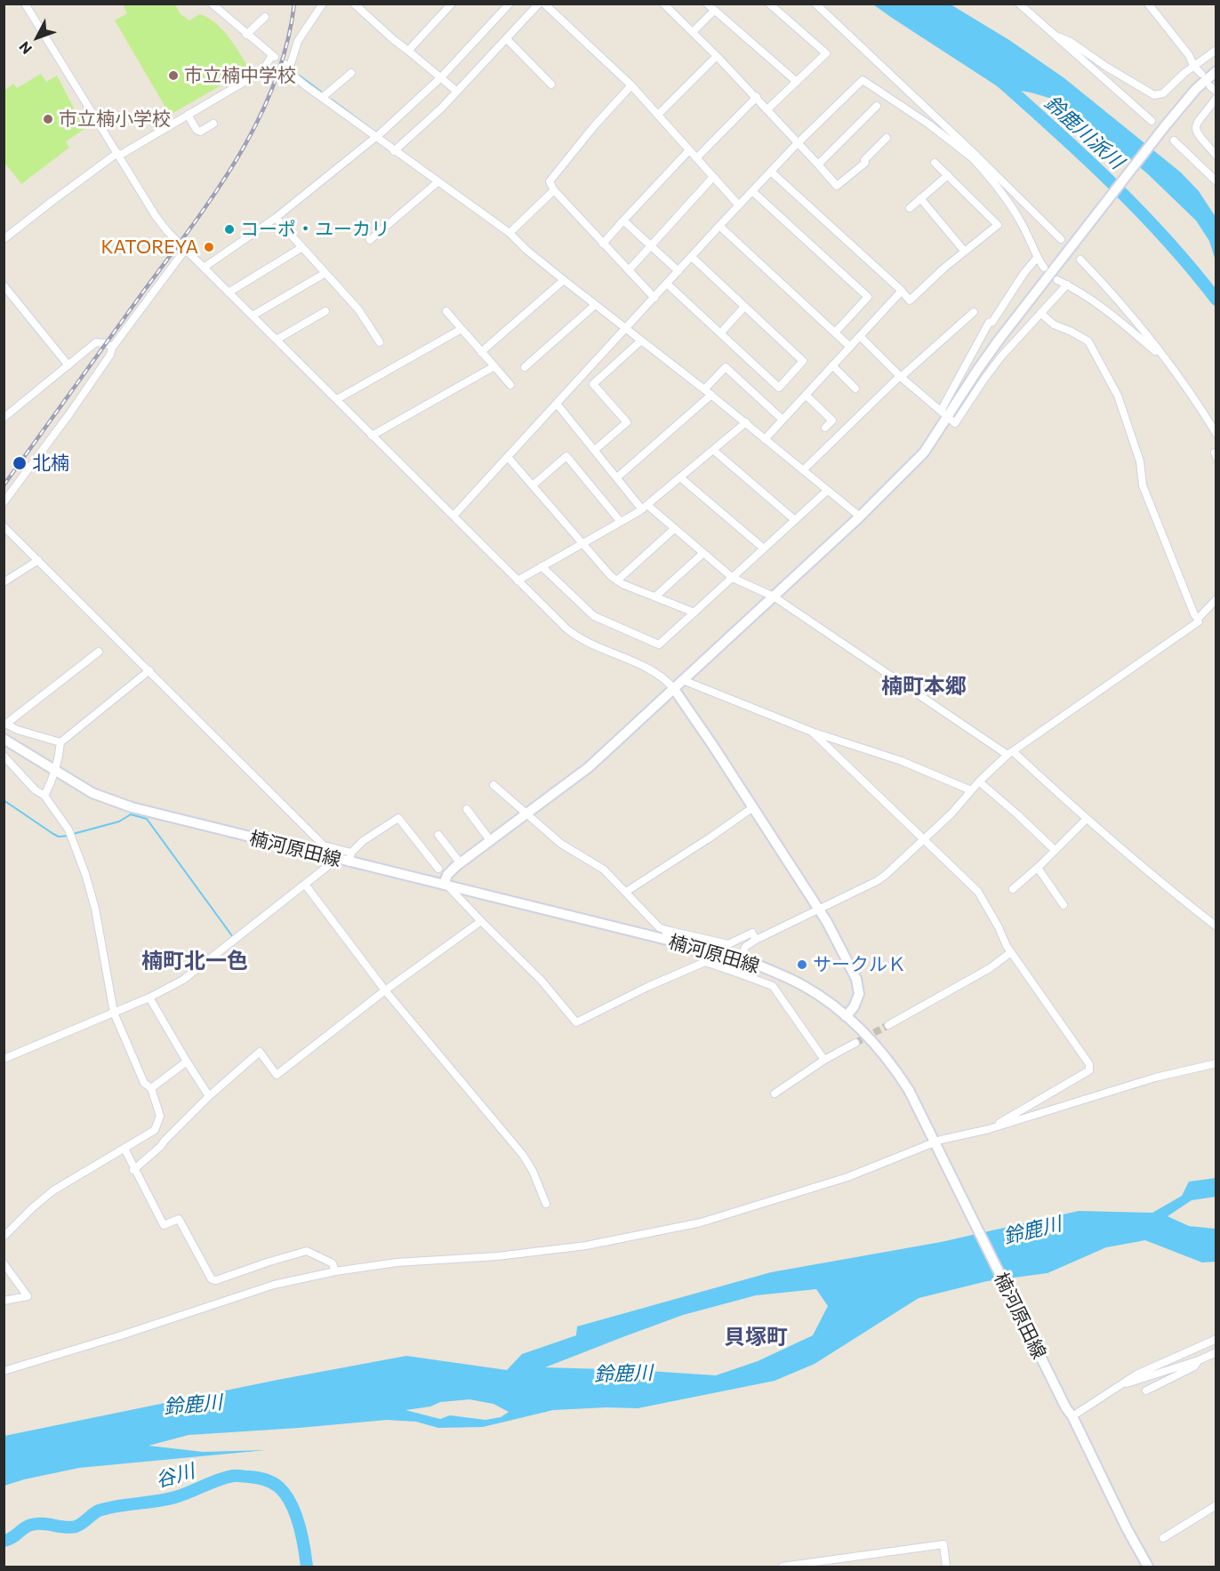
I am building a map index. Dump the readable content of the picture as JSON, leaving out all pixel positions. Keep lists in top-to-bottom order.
{
  "streets": {
    "street": ["楠河原田線"]
  },
  "districts": ["楠町本郷", "楠町北一色", "貝塚町"],
  "water": ["鈴鹿川派川", "鈴鹿川", "谷川"],
  "places": [
    "市立楠中学校",
    "市立楠小学校",
    "コーポ・ユーカリ",
    "KATOREYA",
    "北楠",
    "サークルＫ"
  ],
  "north": "bottom left"
}
